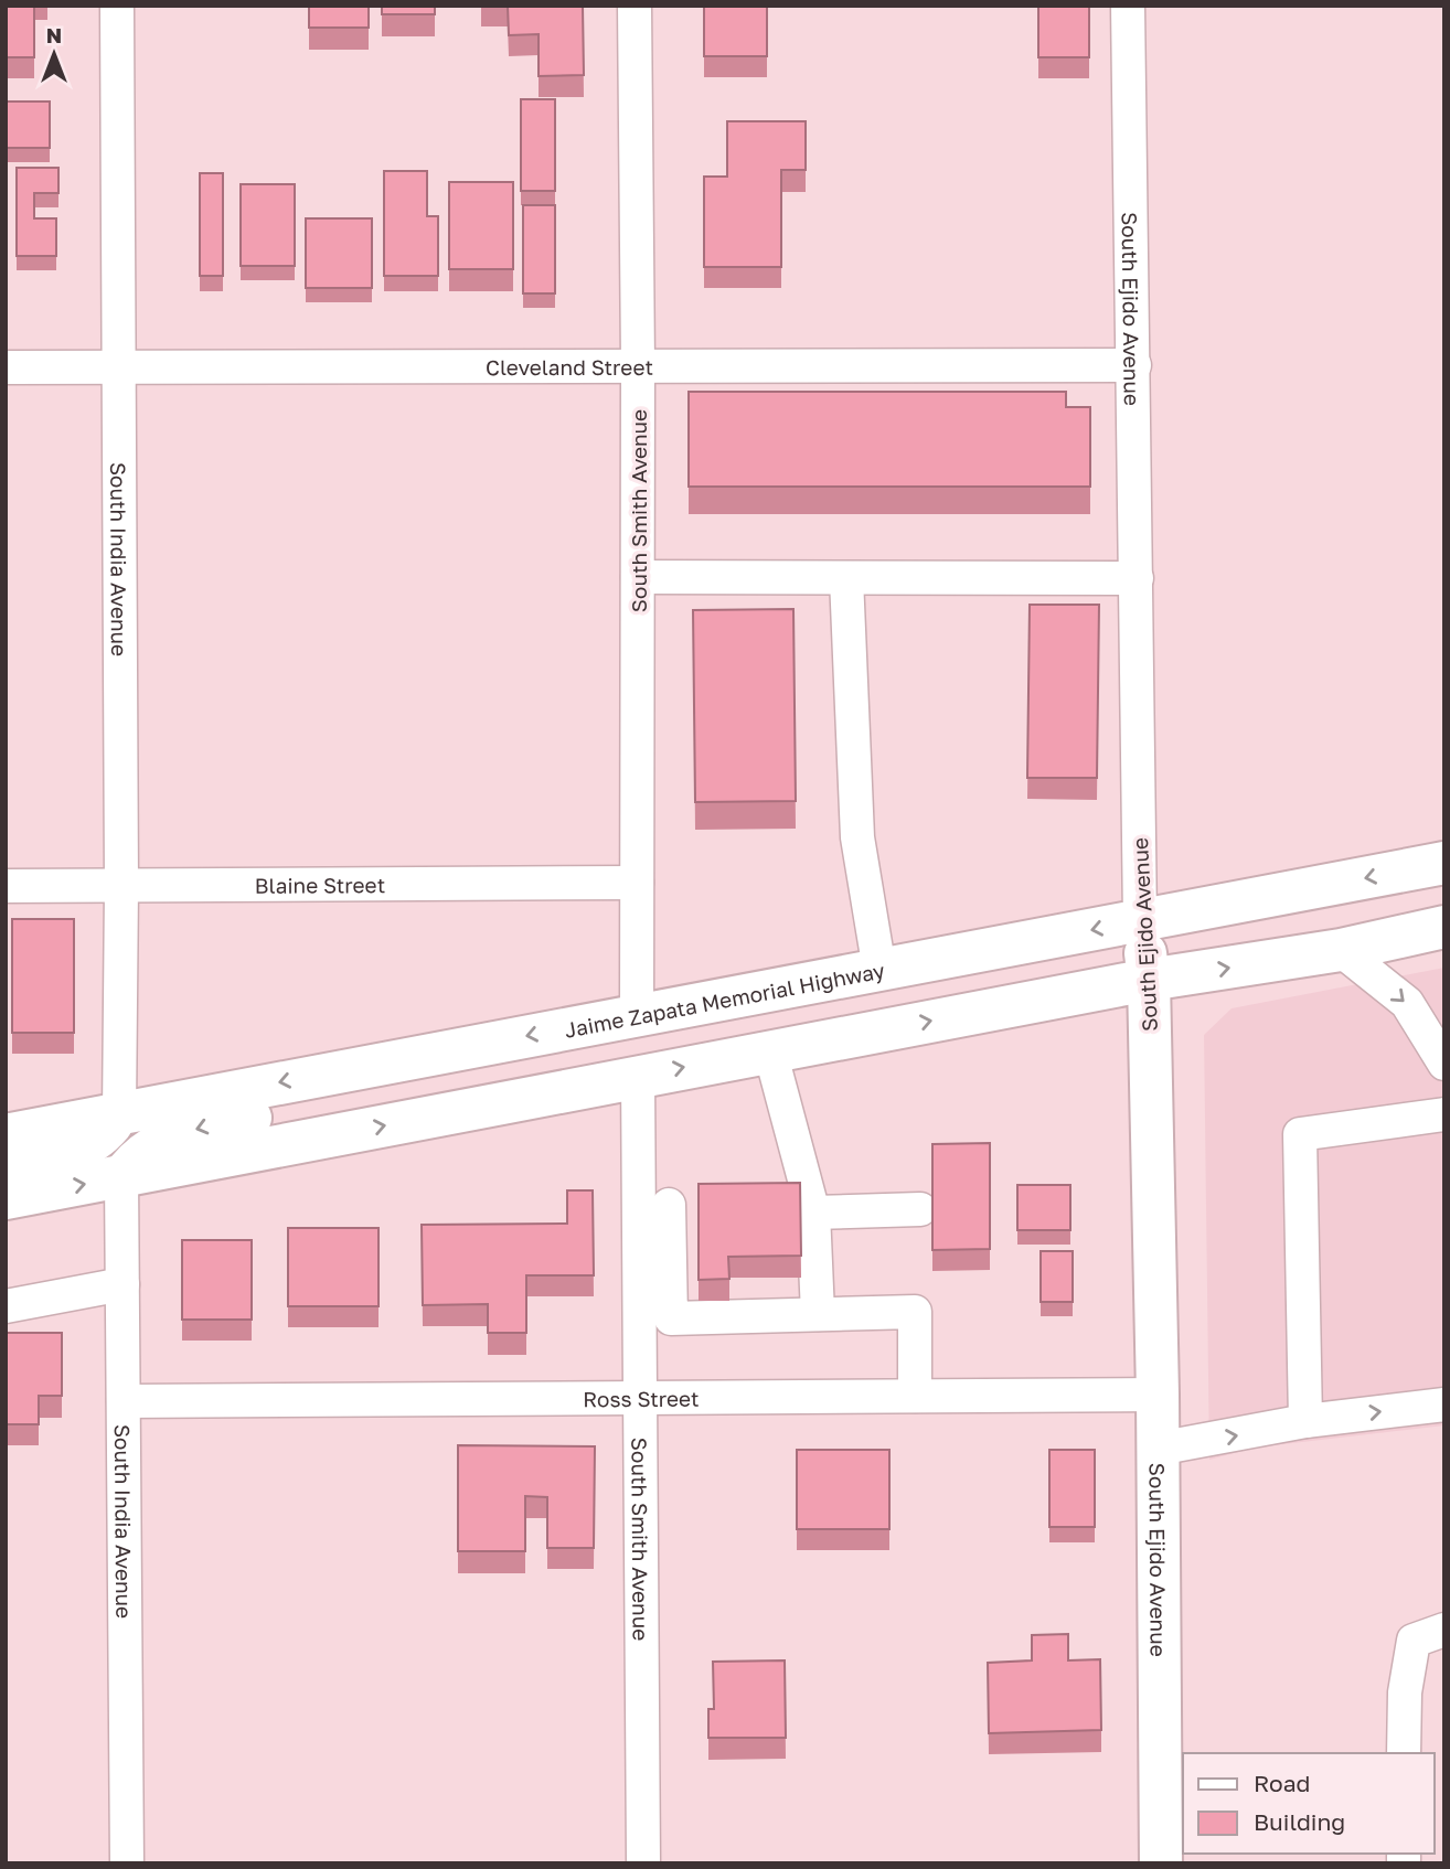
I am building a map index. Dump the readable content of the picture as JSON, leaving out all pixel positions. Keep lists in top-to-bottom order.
{
  "streets": {
    "main road": ["South Ejido Avenue", "Jaime Zapata Memorial Highway"],
    "street": [
      "Cleveland Street",
      "South Smith Avenue",
      "South India Avenue",
      "Blaine Street",
      "Ross Street"
    ]
  },
  "crossings": [
    ["South Ejido Avenue", "Cleveland Street"],
    ["South Ejido Avenue", "Jaime Zapata Memorial Highway"],
    ["South Ejido Avenue", "Ross Street"],
    ["Cleveland Street", "South Smith Avenue"],
    ["Cleveland Street", "South India Avenue"],
    ["South Smith Avenue", "Blaine Street"],
    ["South Smith Avenue", "Jaime Zapata Memorial Highway"],
    ["South Smith Avenue", "Ross Street"],
    ["South India Avenue", "Blaine Street"],
    ["South India Avenue", "Jaime Zapata Memorial Highway"],
    ["South India Avenue", "Ross Street"]
  ],
  "legend": ["Road", "Building"],
  "north": "top"
}
